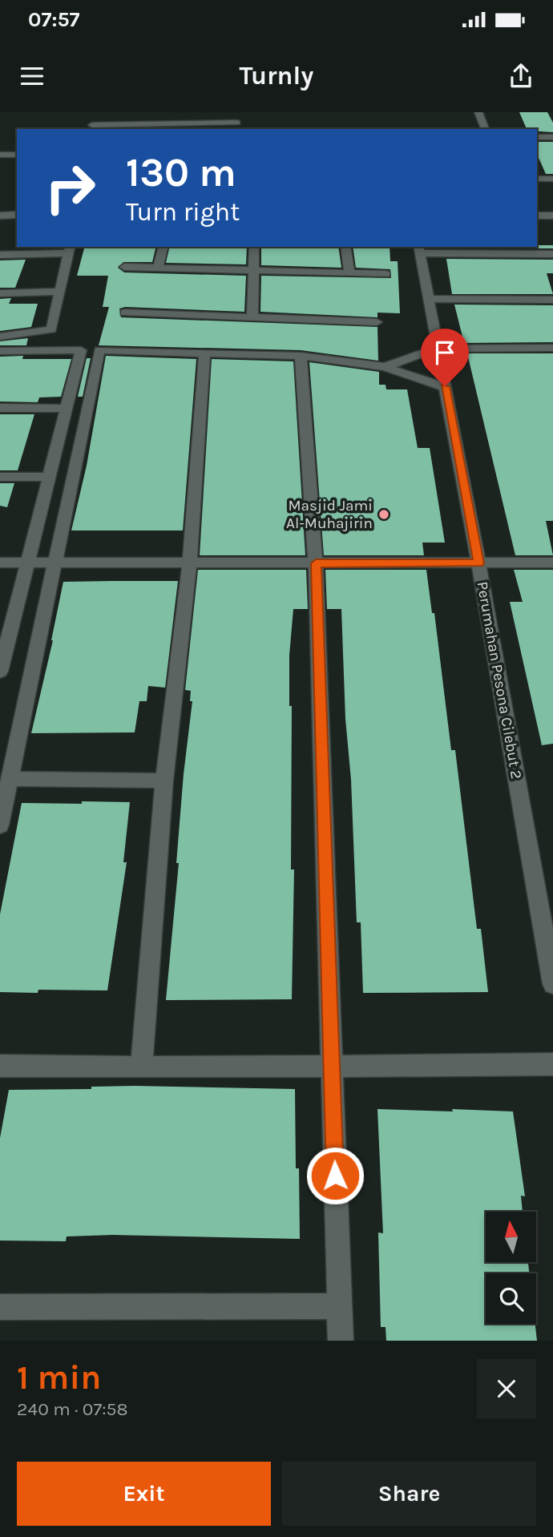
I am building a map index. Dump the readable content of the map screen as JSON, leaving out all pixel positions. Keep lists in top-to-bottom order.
{
  "streets": {
    "street": ["Perumahan Pesona Cilebut 2"]
  },
  "places": ["Masjid Jami Al-Muhajirin"],
  "north": "top",
  "page": {
    "status": "07:57",
    "header": "Turnly",
    "turn": ["130 m", "Turn right"],
    "heading": ["1 min", "240 m · 07:58"],
    "buttons": ["Exit", "Share"]
  }
}
